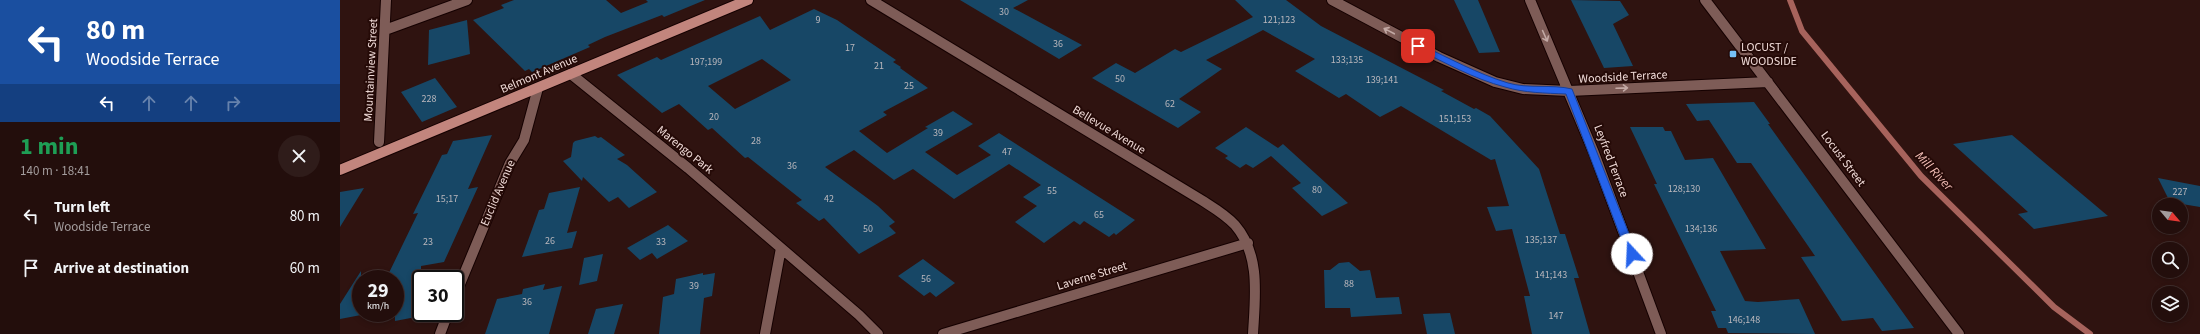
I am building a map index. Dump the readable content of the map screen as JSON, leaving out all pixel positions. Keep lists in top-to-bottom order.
{
  "streets": {
    "main road": ["Belmont Avenue"],
    "street": [
      "Mountainview Street",
      "Woodside Terrace",
      "Bellevue Avenue",
      "Marengo Park",
      "Locust Street",
      "Leyfred Terrace",
      "Euclid Avenue",
      "Laverne Street"
    ]
  },
  "crossings": [
    ["Belmont Avenue", "Marengo Park"],
    ["Belmont Avenue", "Euclid Avenue"],
    ["Woodside Terrace", "Locust Street"],
    ["Woodside Terrace", "Leyfred Terrace"],
    ["Bellevue Avenue", "Laverne Street"]
  ],
  "water": ["Mill River"],
  "places": {
    "transit": ["LOCUST / WOODSIDE"]
  },
  "house_numbers": [
    "30",
    "9",
    "121;123",
    "36",
    "17",
    "133;135",
    "197;199",
    "21",
    "50",
    "139;141",
    "25",
    "228",
    "62",
    "20",
    "151;153",
    "39",
    "28",
    "47",
    "36",
    "128;130",
    "80",
    "55",
    "227",
    "15;17",
    "42",
    "65",
    "50",
    "134;136",
    "135;137",
    "26",
    "23",
    "33",
    "141;143",
    "56",
    "88",
    "39",
    "36",
    "147",
    "146;148"
  ],
  "north": "bottom right",
  "page": {
    "turn": ["80 m", "Woodside Terrace"],
    "heading": ["1 min", "140 m · 18:41"],
    "list": [
      {
        "name": "Turn left",
        "note": "Woodside Terrace",
        "value": "80 m"
      },
      {
        "name": "Arrive at destination",
        "value": "60 m"
      }
    ],
    "speed": "29 km/h",
    "limit": "30"
  }
}
